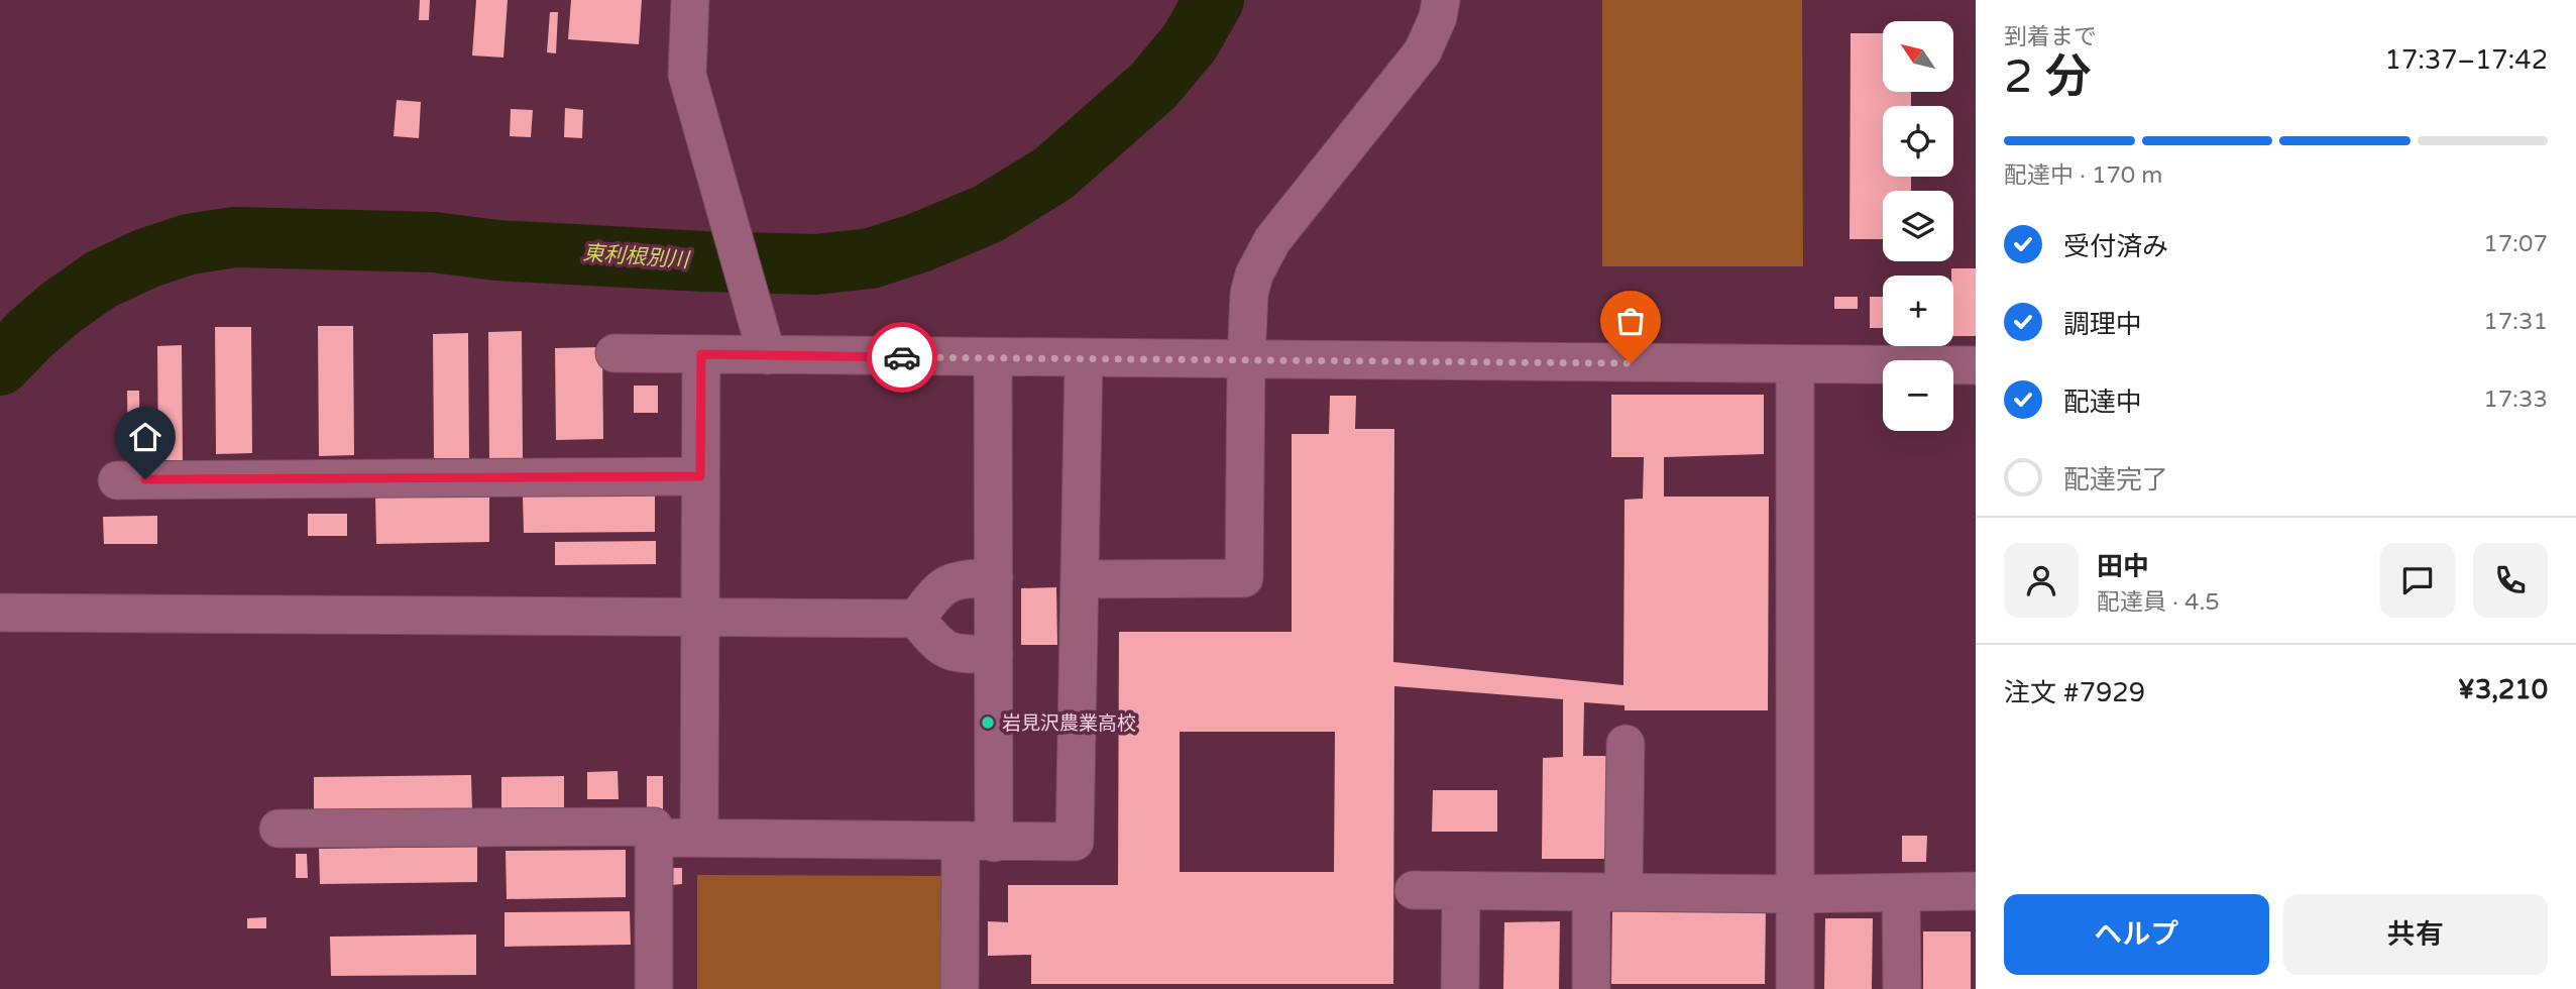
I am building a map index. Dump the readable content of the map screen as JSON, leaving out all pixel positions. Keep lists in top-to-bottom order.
{
  "water": ["東利根別川"],
  "places": ["岩見沢農業高校"],
  "north": "top left",
  "page": {
    "heading": ["2 分", "到着まで", "17:37–17:42"],
    "panel": [
      "田中",
      "配達員 · 4.5",
      "注文 #7929",
      "¥3,210"
    ],
    "map_buttons": ["+", "−"],
    "bar": "配達中 · 170 m",
    "list": [
      ["受付済み", "17:07"],
      ["調理中", "17:31"],
      ["配達中", "17:33"],
      "配達完了"
    ],
    "buttons": ["ヘルプ", "共有"]
  }
}
